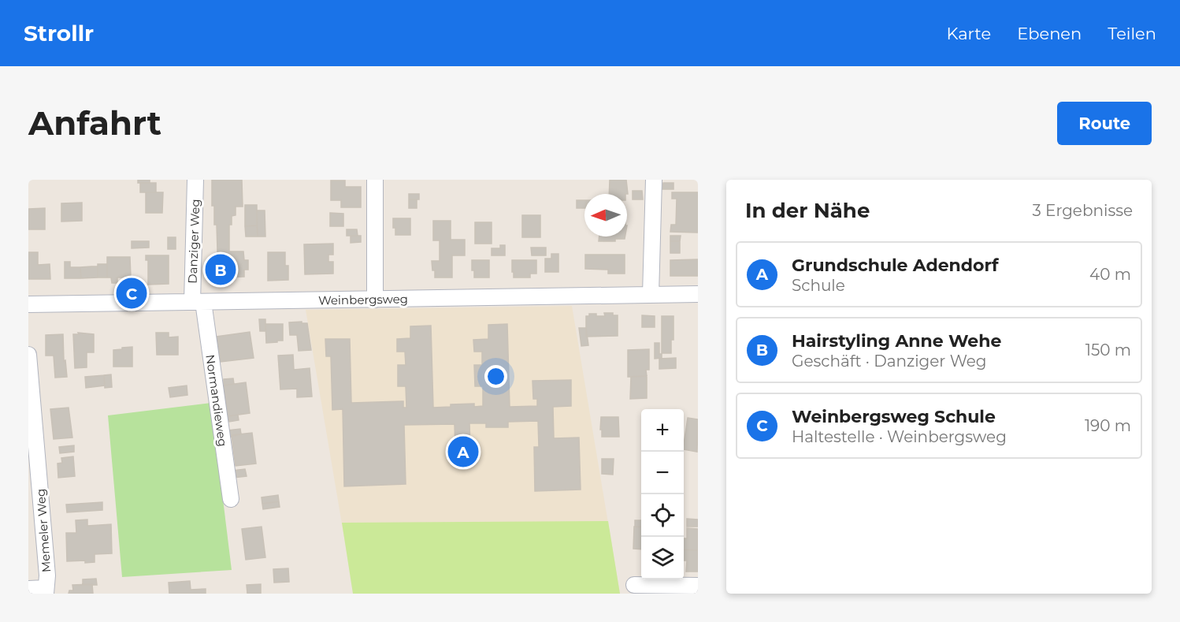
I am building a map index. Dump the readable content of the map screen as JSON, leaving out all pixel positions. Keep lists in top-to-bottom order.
{
  "streets": {
    "street": [
      "Danziger Weg",
      "Weinbergsweg",
      "Normandieweg",
      "Memeler Weg"
    ]
  },
  "crossings": [
    ["Danziger Weg", "Weinbergsweg"],
    ["Danziger Weg", "Normandieweg"],
    ["Weinbergsweg", "Normandieweg"]
  ],
  "north": "left",
  "page": {
    "header": "Strollr",
    "nav": ["Karte", "Ebenen", "Teilen"],
    "buttons": "Route",
    "title": "Anfahrt",
    "heading": ["In der Nähe", "3 Ergebnisse"],
    "list": [
      {
        "mark": "A",
        "name": "Grundschule Adendorf",
        "note": "Schule",
        "value": "40 m"
      },
      {
        "mark": "B",
        "name": "Hairstyling Anne Wehe",
        "note": "Geschäft · Danziger Weg",
        "value": "150 m"
      },
      {
        "mark": "C",
        "name": "Weinbergsweg Schule",
        "note": "Haltestelle · Weinbergsweg",
        "value": "190 m"
      }
    ],
    "pins": ["B", "C", "A"],
    "map_buttons": ["+", "−"]
  }
}
